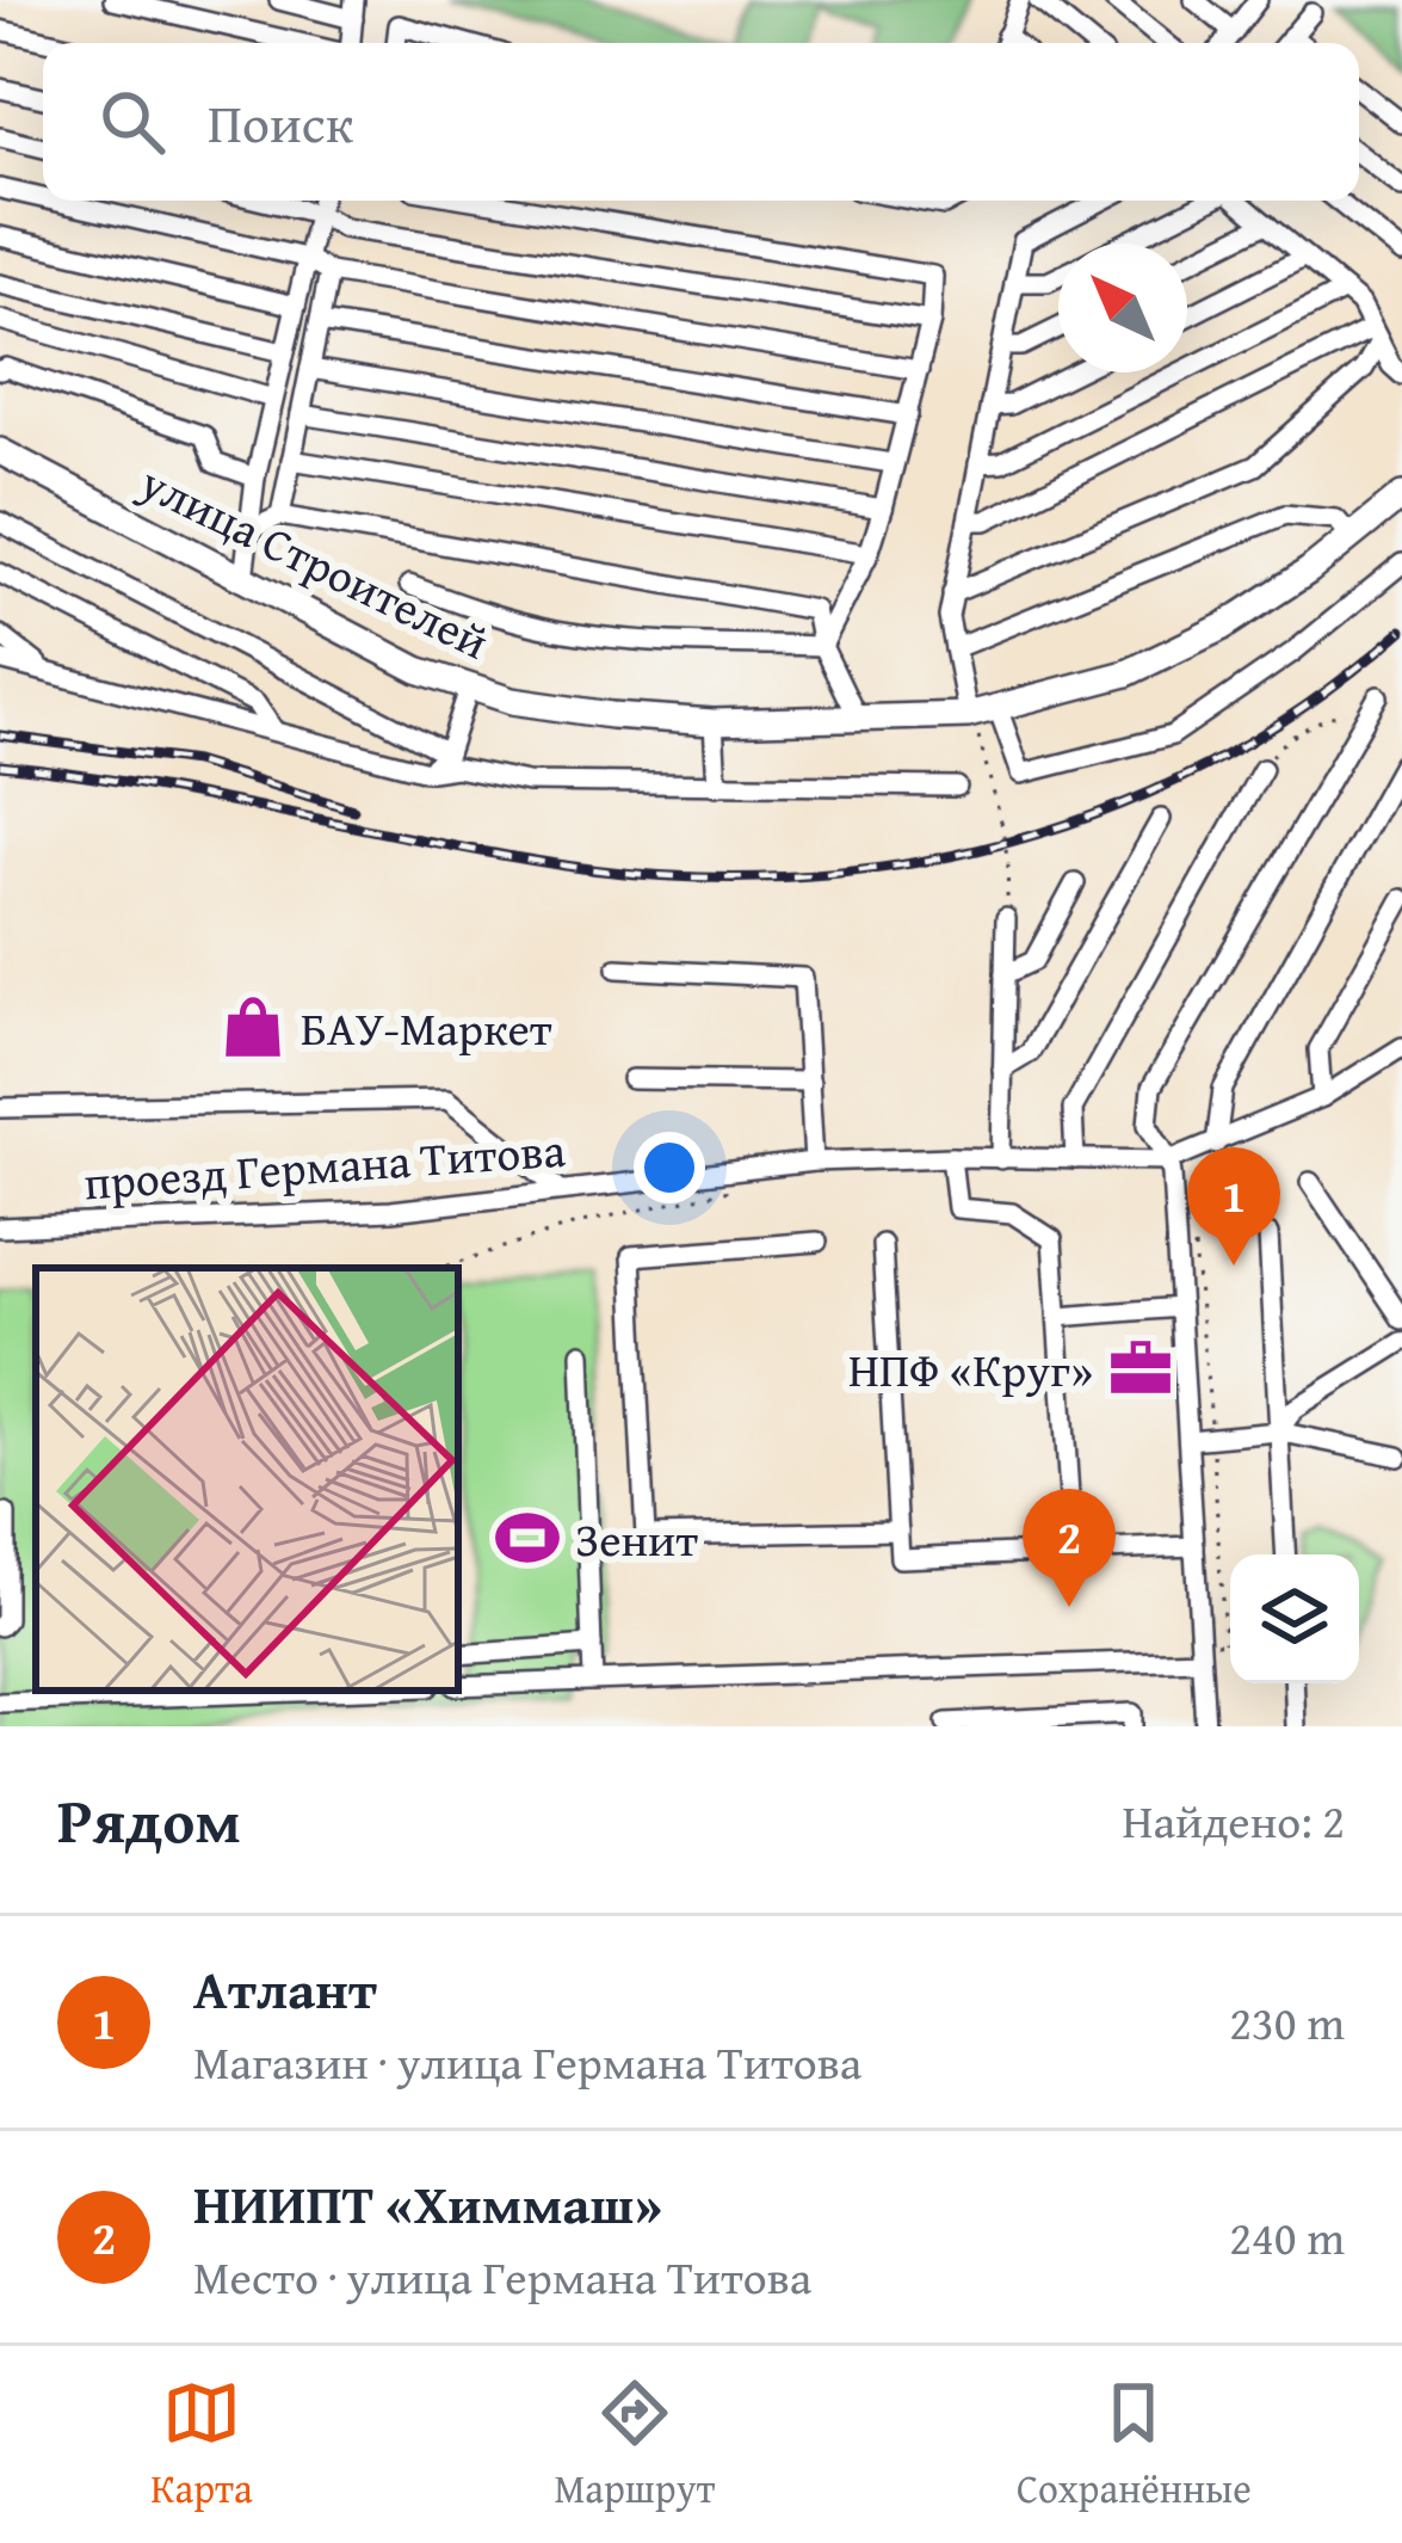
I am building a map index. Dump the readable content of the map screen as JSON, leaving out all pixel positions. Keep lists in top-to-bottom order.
{
  "streets": {
    "main road": ["улица Строителей"],
    "street": ["проезд Германа Титова"]
  },
  "places": {
    "shop": ["БАУ-Маркет"],
    "office": ["НПФ «Круг»"],
    "sports": ["Зенит"]
  },
  "north": "top left",
  "page": {
    "search": "Поиск",
    "pins": ["1", "2"],
    "heading": ["Рядом", "Найдено: 2"],
    "list": [
      {
        "mark": "1",
        "name": "Атлант",
        "note": "Магазин · улица Германа Титова",
        "value": "230 m"
      },
      {
        "mark": "2",
        "name": "НИИПТ «Химмаш»",
        "note": "Место · улица Германа Титова",
        "value": "240 m"
      }
    ],
    "nav": ["Карта", "Маршрут", "Сохранённые"]
  }
}
